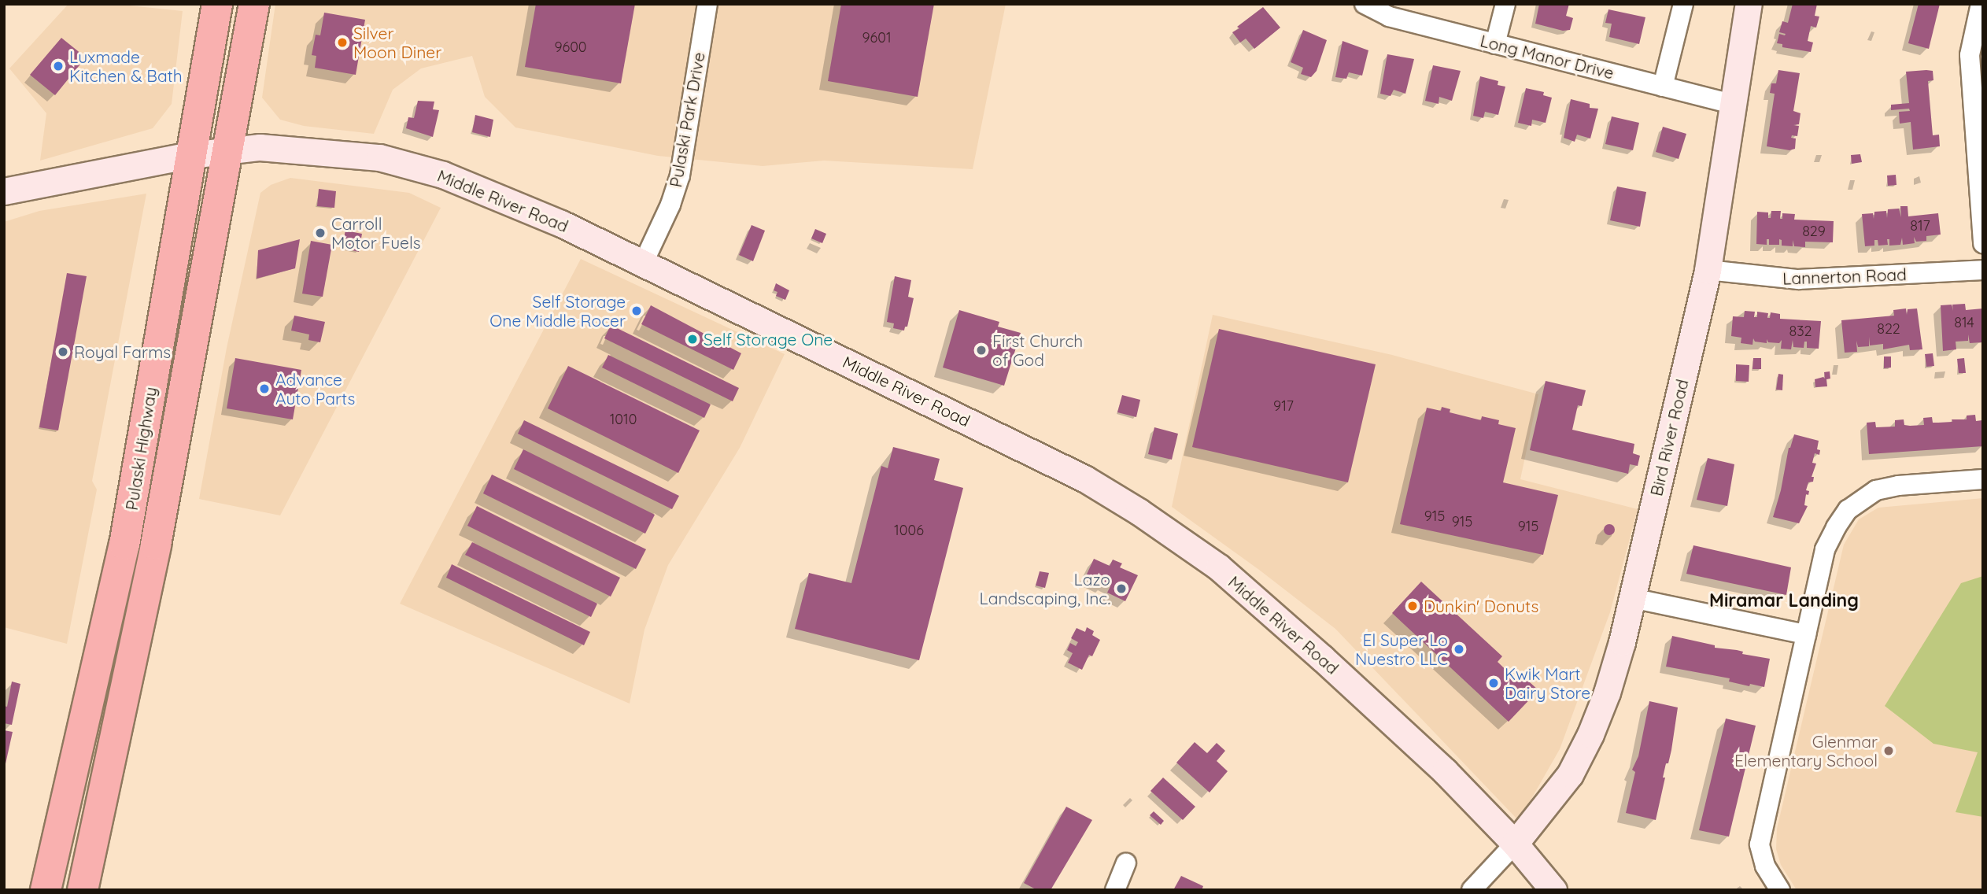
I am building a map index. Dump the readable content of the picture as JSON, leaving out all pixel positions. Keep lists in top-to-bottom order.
{
  "streets": {
    "highway": ["Pulaski Highway"],
    "street": [
      "Long Manor Drive",
      "Pulaski Park Drive",
      "Middle River Road",
      "Lannerton Road",
      "Bird River Road"
    ]
  },
  "crossings": [
    ["Long Manor Drive", "Bird River Road"],
    ["Pulaski Park Drive", "Middle River Road"],
    ["Middle River Road", "Bird River Road"],
    ["Middle River Road", "Pulaski Highway"],
    ["Lannerton Road", "Bird River Road"]
  ],
  "districts": ["Miramar Landing"],
  "places": [
    "Silver Moon Diner",
    "Luxmade Kitchen & Bath",
    "Carroll Motor Fuels",
    "Self Storage One Middle Rocer",
    "Self Storage One",
    "First Church of God",
    "Royal Farms",
    "Advance Auto Parts",
    "Lazo Landscaping, Inc.",
    "Dunkin' Donuts",
    "El Super Lo Nuestro LLC",
    "Kwik Mart Dairy Store",
    "Glenmar Elementary School"
  ],
  "house_numbers": [
    "9601",
    "9600",
    "817",
    "829",
    "814",
    "822",
    "832",
    "917",
    "1010",
    "915",
    "915",
    "915",
    "1006"
  ]
}
